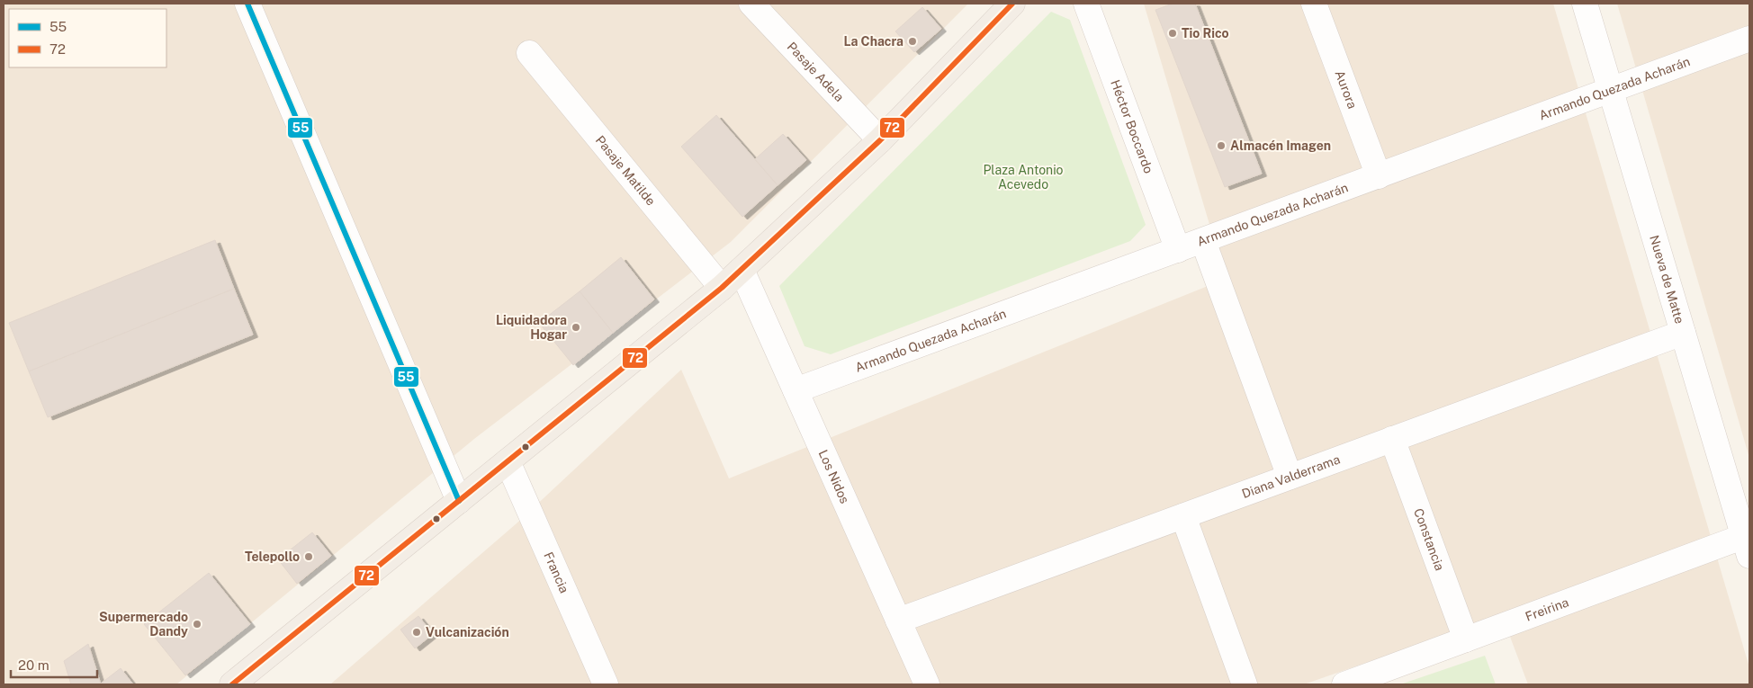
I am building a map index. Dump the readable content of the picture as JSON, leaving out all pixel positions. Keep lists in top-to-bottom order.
{
  "streets": {
    "street": [
      "Pasaje Adela",
      "Armando Quezada Acharán",
      "Aurora",
      "Héctor Boccardo",
      "Pasaje Matilde",
      "Nueva de Matte",
      "Diana Valderrama",
      "Los Nidos",
      "Constancia",
      "Francia",
      "Freirina"
    ]
  },
  "crossings": [
    ["Armando Quezada Acharán", "Aurora"],
    ["Armando Quezada Acharán", "Héctor Boccardo"],
    ["Armando Quezada Acharán", "Nueva de Matte"],
    ["Armando Quezada Acharán", "Los Nidos"],
    ["Nueva de Matte", "Diana Valderrama"],
    ["Nueva de Matte", "Freirina"],
    ["Diana Valderrama", "Los Nidos"],
    ["Diana Valderrama", "Constancia"],
    ["Constancia", "Freirina"]
  ],
  "parks": ["Plaza Antonio Acevedo"],
  "places": [
    "Tio Rico",
    "La Chacra",
    "Almacén Imagen",
    "Liquidadora Hogar",
    "Telepollo",
    "Supermercado Dandy",
    "Vulcanización"
  ],
  "lines": ["transit line 55", "transit line 72"],
  "legend": ["55", "72"],
  "scale_bar": "20 m"
}
